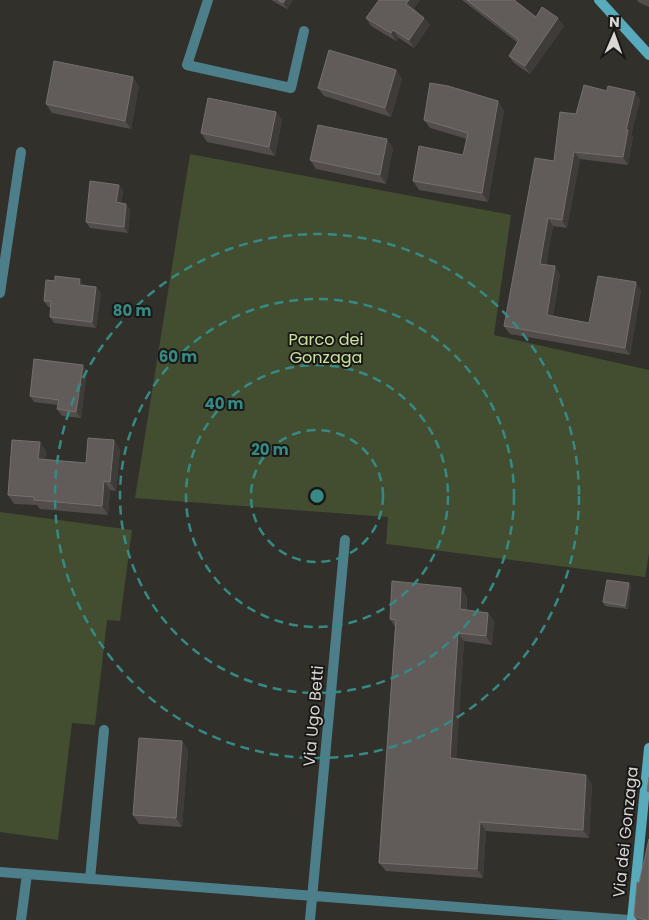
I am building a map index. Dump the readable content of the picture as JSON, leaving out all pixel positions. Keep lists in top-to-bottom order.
{
  "streets": {
    "main road": ["Via dei Gonzaga"],
    "street": ["Via Ugo Betti"]
  },
  "parks": ["Parco dei Gonzaga"],
  "north": "top",
  "rings": [
    "80 m",
    "60 m",
    "40 m",
    "20 m"
  ]
}
